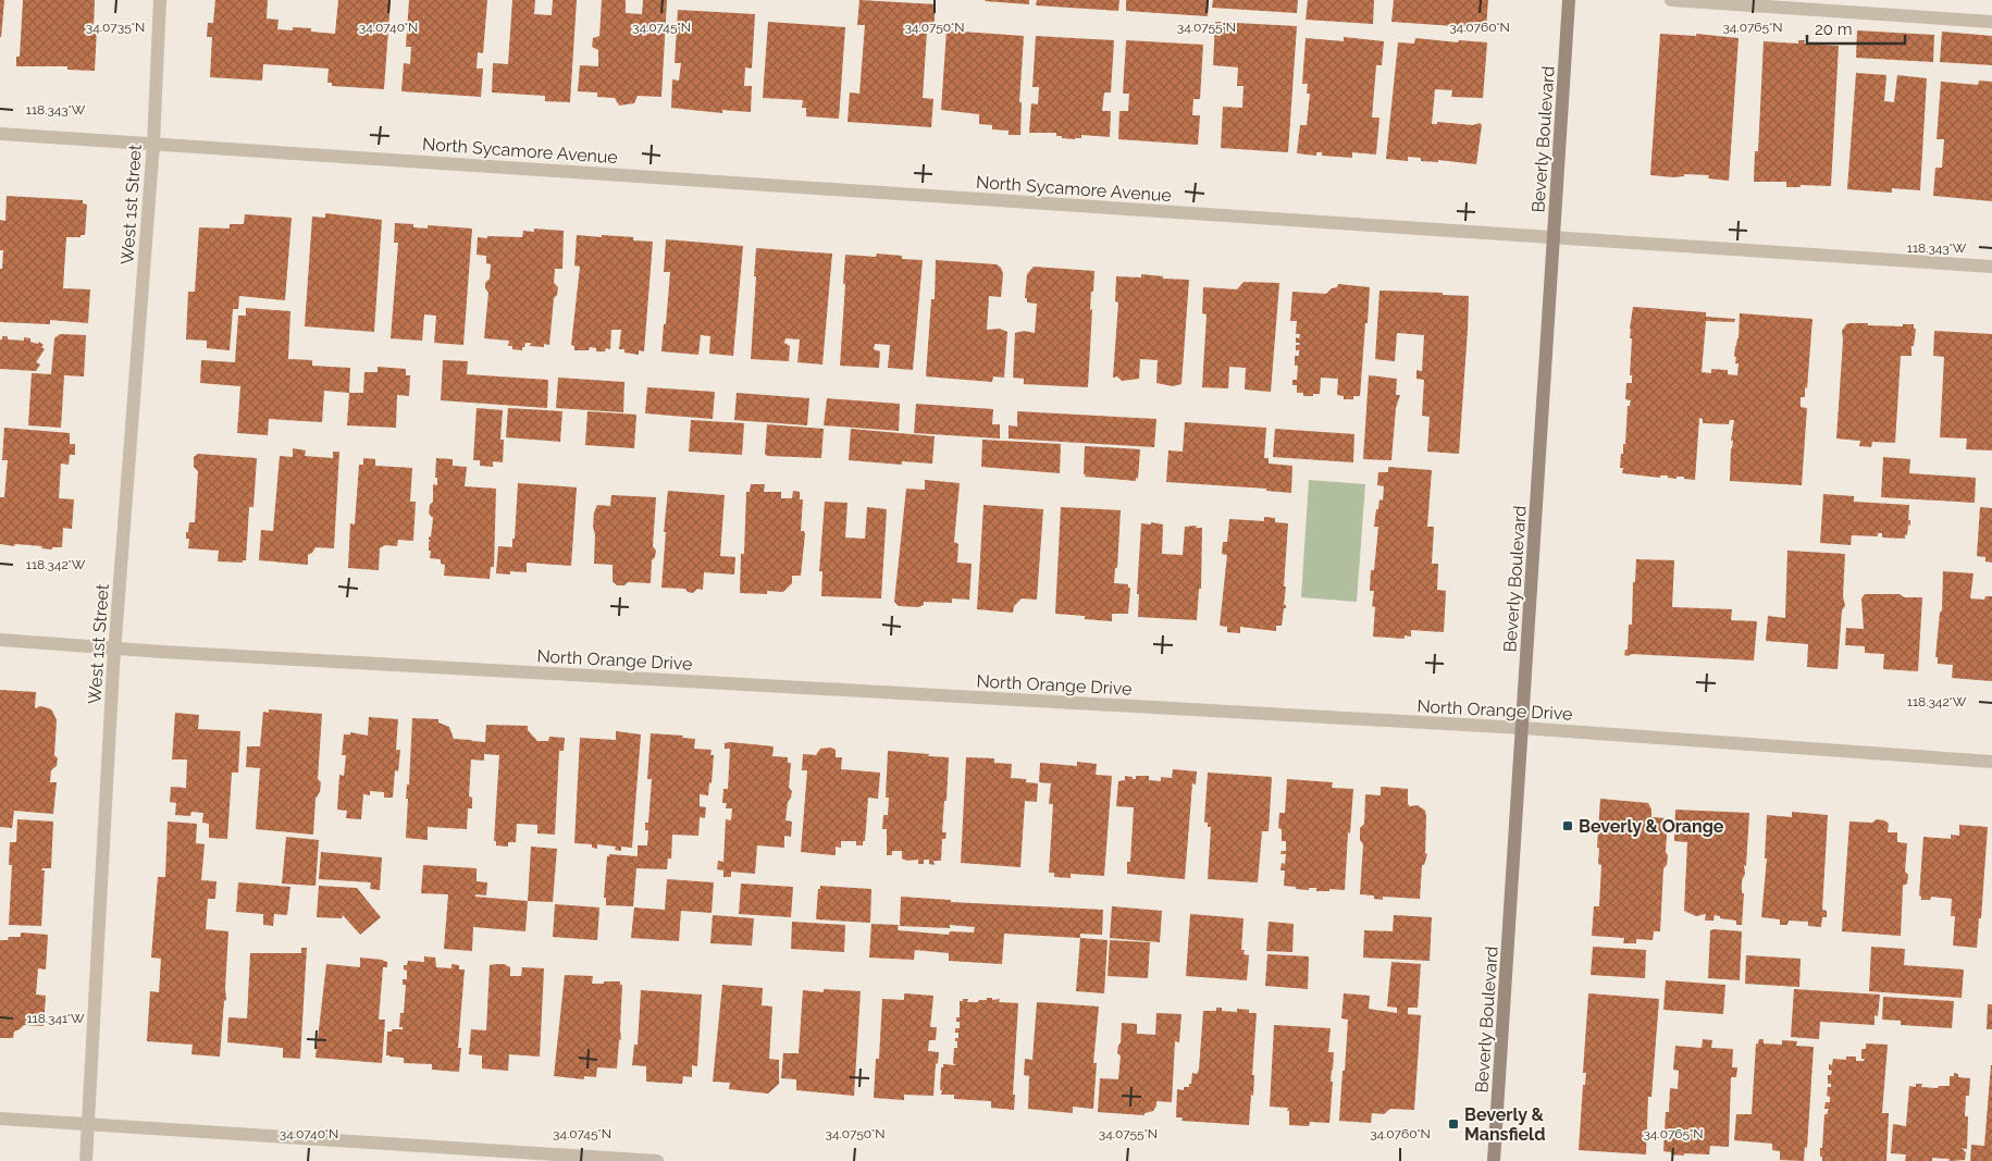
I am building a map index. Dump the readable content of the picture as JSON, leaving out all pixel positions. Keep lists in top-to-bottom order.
{
  "streets": {
    "main road": ["Beverly Boulevard"],
    "street": ["North Sycamore Avenue", "West 1st Street", "North Orange Drive"]
  },
  "crossings": [
    ["Beverly Boulevard", "North Sycamore Avenue"],
    ["Beverly Boulevard", "North Orange Drive"],
    ["North Sycamore Avenue", "West 1st Street"],
    ["West 1st Street", "North Orange Drive"]
  ],
  "places": {
    "transit": ["Beverly & Orange", "Beverly & Mansfield"]
  },
  "scale_bar": "20 m",
  "coordinates": [
    "34.0735°N",
    "34.0740°N",
    "34.0745°N",
    "34.0750°N",
    "34.0755°N",
    "34.0760°N",
    "34.0765°N",
    "118.343°W",
    "118.342°W",
    "118.341°W"
  ]
}
